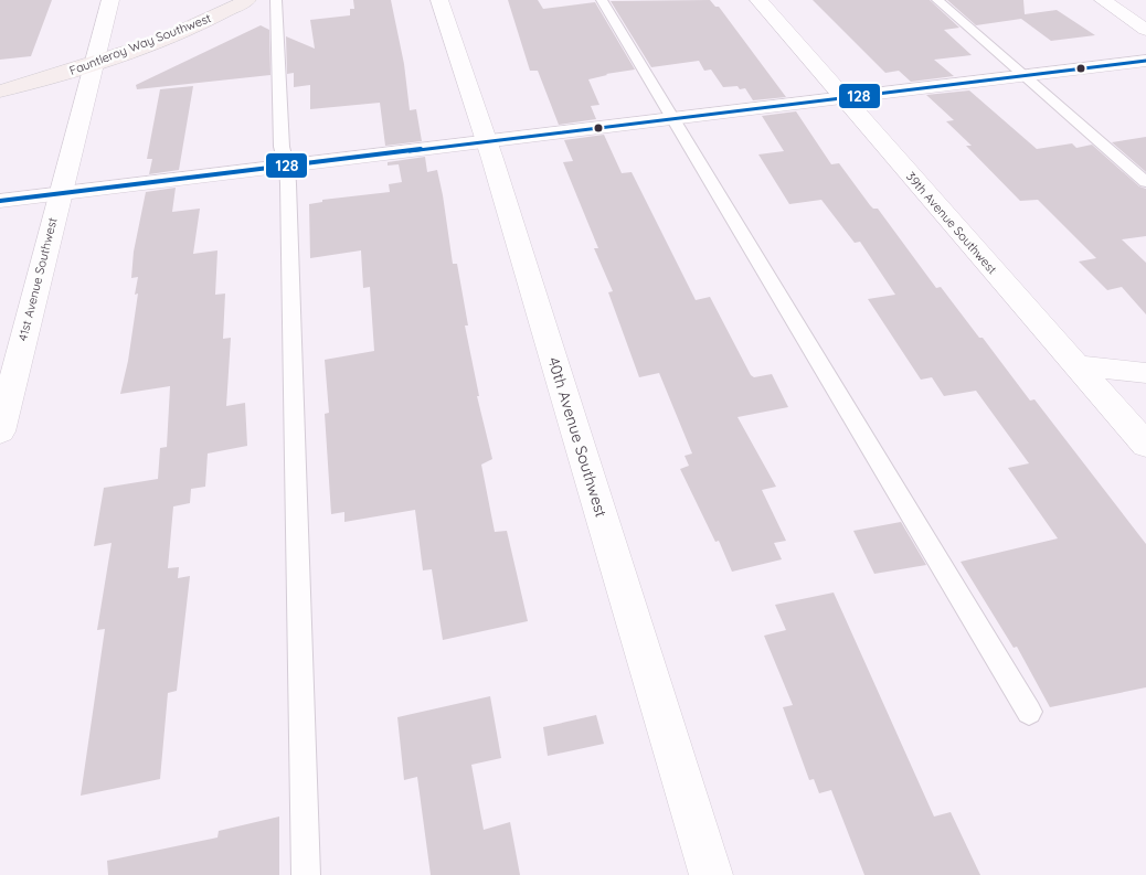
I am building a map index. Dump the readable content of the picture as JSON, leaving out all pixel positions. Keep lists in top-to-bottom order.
{
  "streets": {
    "main road": ["Fauntleroy Way Southwest"],
    "street": ["39th Avenue Southwest", "41st Avenue Southwest", "40th Avenue Southwest"]
  },
  "crossings": [
    ["Fauntleroy Way Southwest", "41st Avenue Southwest"]
  ],
  "lines": ["transit line 128"]
}
